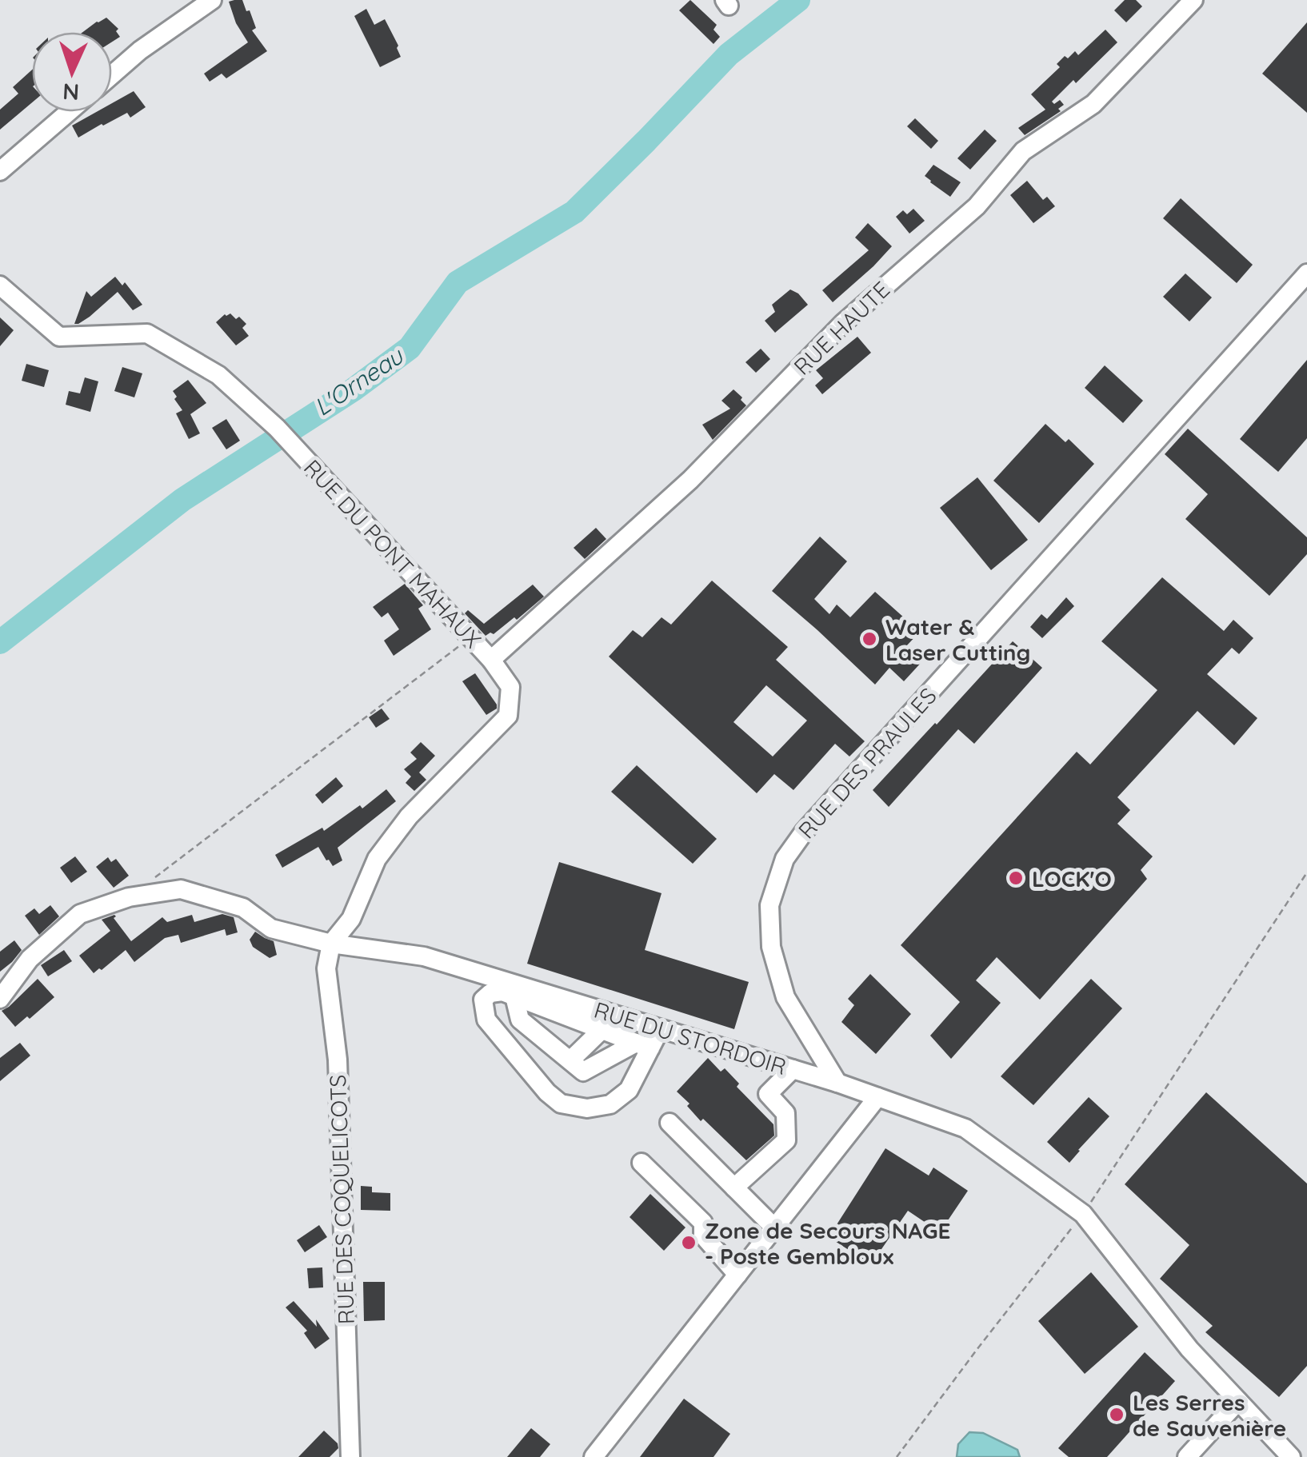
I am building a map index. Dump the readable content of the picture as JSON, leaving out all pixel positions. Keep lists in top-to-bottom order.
{
  "streets": {
    "street": [
      "RUE HAUTE",
      "RUE DU PONT MAHAUX",
      "RUE DES PRAULES",
      "RUE DU STORDOIR",
      "RUE DES COQUELICOTS"
    ]
  },
  "crossings": [
    ["RUE HAUTE", "RUE DU PONT MAHAUX"],
    ["RUE DU PONT MAHAUX", "RUE DU STORDOIR"],
    ["RUE DU PONT MAHAUX", "RUE DES COQUELICOTS"],
    ["RUE DES PRAULES", "RUE DU STORDOIR"],
    ["RUE DU STORDOIR", "RUE DES COQUELICOTS"]
  ],
  "water": ["L'Orneau"],
  "places": [
    "Water & Laser Cutting",
    "LOCK'O",
    "Zone de Secours NAGE - Poste Gembloux",
    "Les Serres de Sauvenière"
  ],
  "north": "bottom"
}
